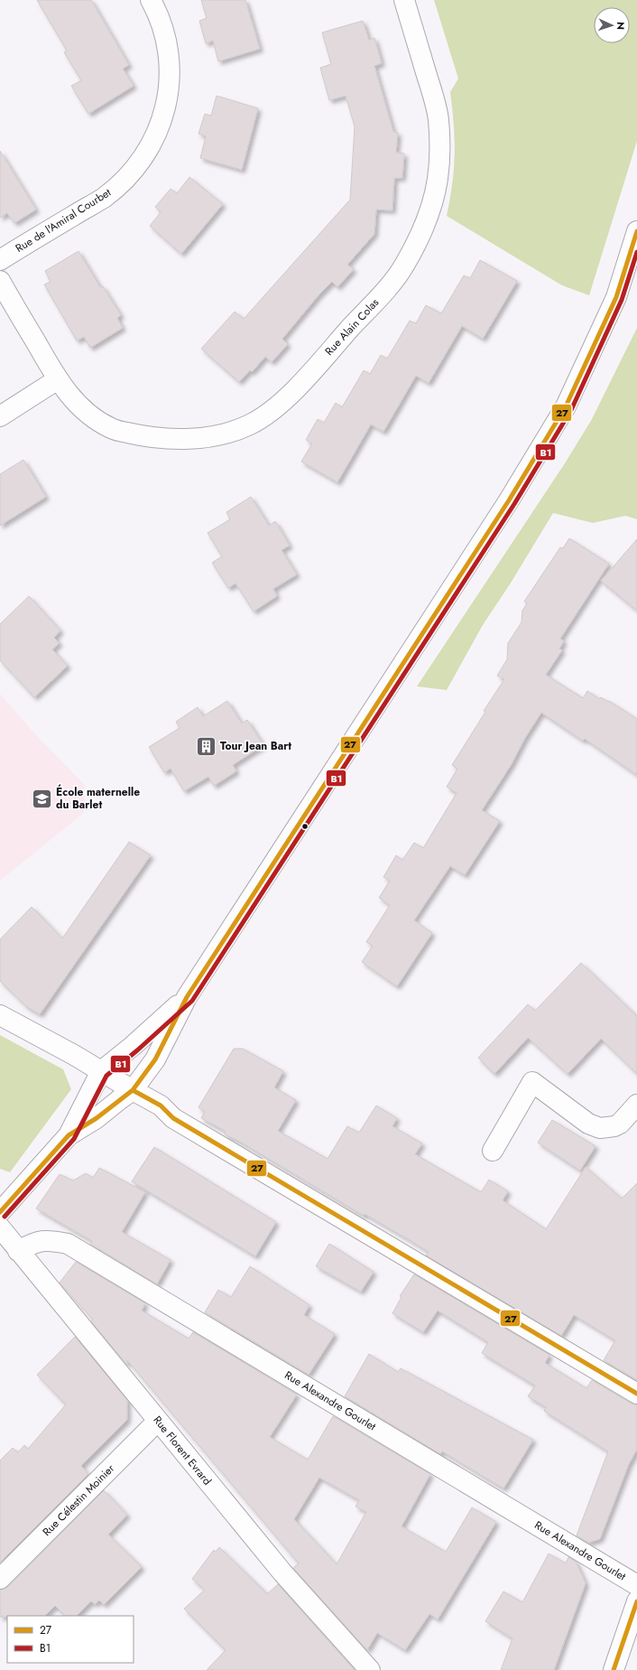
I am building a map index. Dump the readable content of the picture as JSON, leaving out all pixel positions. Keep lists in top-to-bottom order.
{
  "streets": {
    "street": [
      "Rue de l'Amiral Courbet",
      "Rue Alain Colas",
      "Rue Alexandre Gourlet",
      "Rue Florent Evrard",
      "Rue Célestin Moinier"
    ]
  },
  "crossings": [
    ["Rue Alexandre Gourlet", "Rue Florent Evrard"],
    ["Rue Florent Evrard", "Rue Célestin Moinier"]
  ],
  "places": {
    "building": ["Tour Jean Bart"],
    "school or university": ["École maternelle du Barlet"]
  },
  "lines": ["transit line 27", "transit line B1"],
  "legend": ["27", "B1"],
  "north": "right"
}
